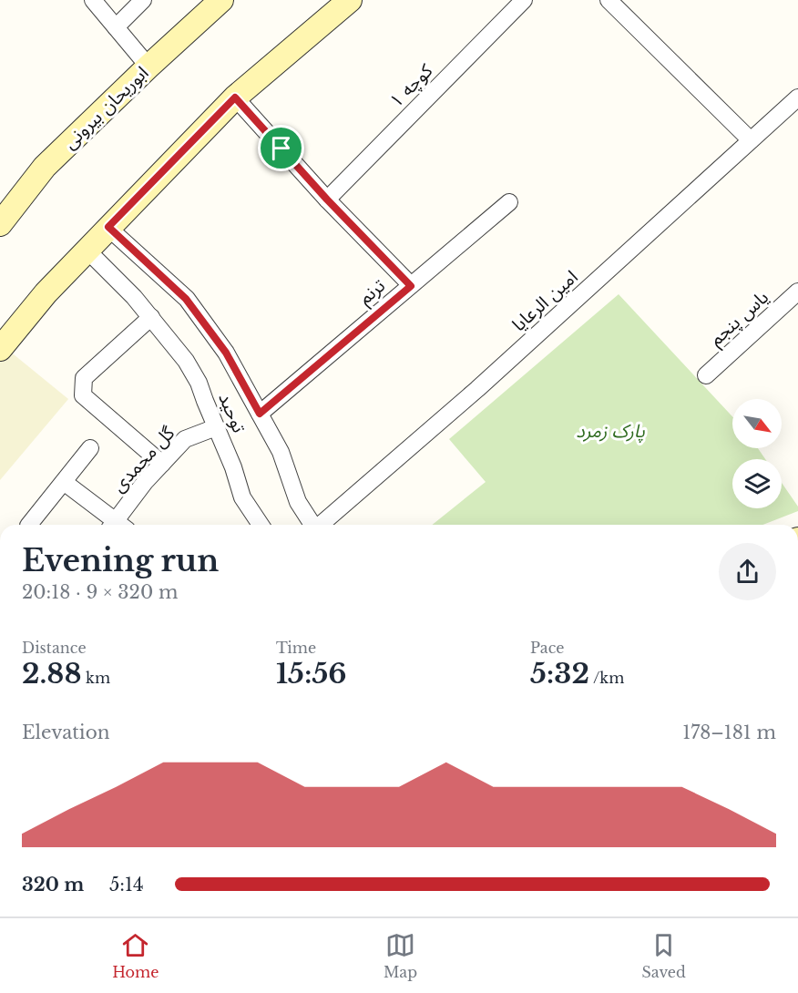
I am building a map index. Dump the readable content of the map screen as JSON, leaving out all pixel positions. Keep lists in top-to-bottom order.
{
  "streets": {
    "main road": ["ابوریحان بیرونی"],
    "street": [
      "کوچه ۱",
      "ترنم",
      "امین الرعایا",
      "یاس پنجم",
      "توحید",
      "گل محمدی"
    ]
  },
  "crossings": [
    ["توحید", "گل محمدی"]
  ],
  "parks": ["پارک زمرد"],
  "north": "bottom right",
  "page": {
    "heading": ["Evening run", "20:18 · 9 × 320 m"],
    "stats": [
      ["Distance", "2.88 km"],
      ["Time", "15:56"],
      ["Pace", "5:32 /km"]
    ],
    "chart": ["Elevation", "178–181 m"],
    "list": [
      {
        "name": "320 m",
        "note": "5:14"
      }
    ],
    "tabs": ["Home", "Map", "Saved"]
  }
}
